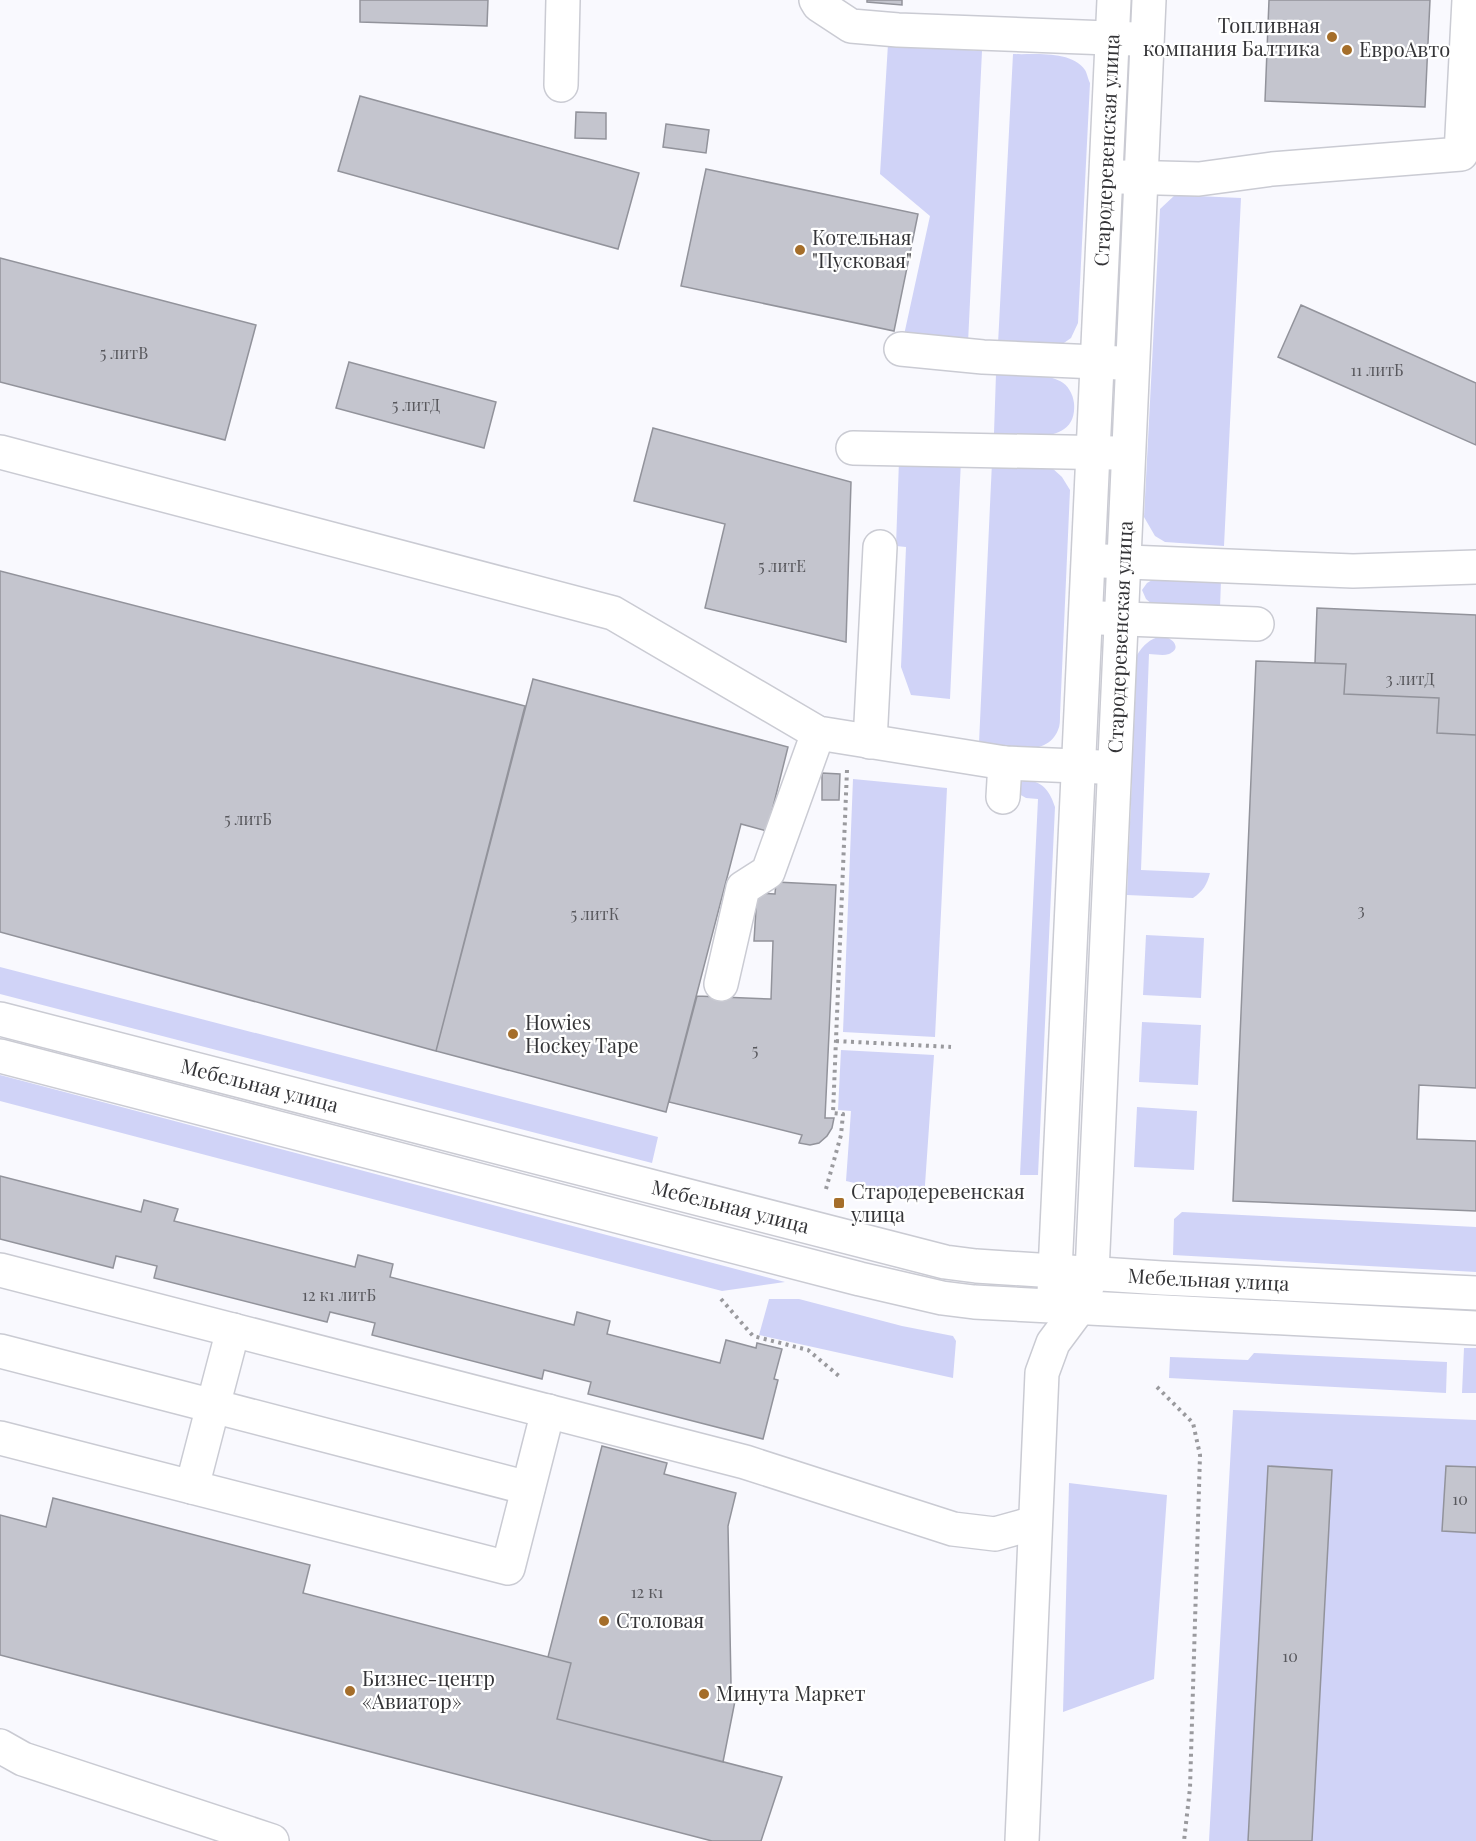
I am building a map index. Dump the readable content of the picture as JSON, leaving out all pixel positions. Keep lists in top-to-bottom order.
{
  "streets": {
    "street": ["Стародеревенская улица", "Мебельная улица"]
  },
  "crossings": [
    ["Стародеревенская улица", "Мебельная улица"]
  ],
  "places": {
    "other": [
      "Топливная компания Балтика",
      "ЕвроАвто",
      "Котельная \"Пусковая\"",
      "Howies Hockey Tape",
      "Столовая",
      "Бизнес-центр «Авиатор»",
      "Минута Маркет"
    ],
    "transit": ["Стародеревенская улица"]
  },
  "house_numbers": [
    "5 литВ",
    "11 литБ",
    "5 литД",
    "5 литЕ",
    "3 литД",
    "5 литБ",
    "3",
    "5 литК",
    "5",
    "12 к1 литБ",
    "10",
    "12 к1",
    "10"
  ]
}
